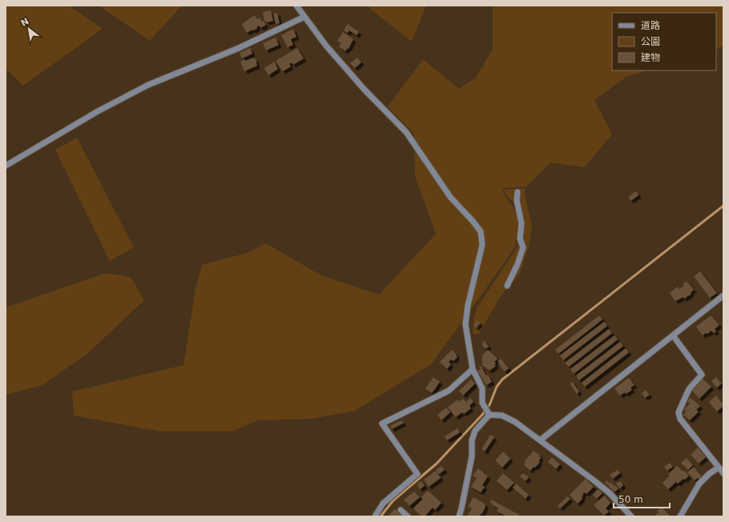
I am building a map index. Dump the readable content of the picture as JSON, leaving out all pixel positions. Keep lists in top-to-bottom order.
{
  "legend": ["道路", "公園", "建物"],
  "scale_bar": "50 m",
  "north": "top left"
}
